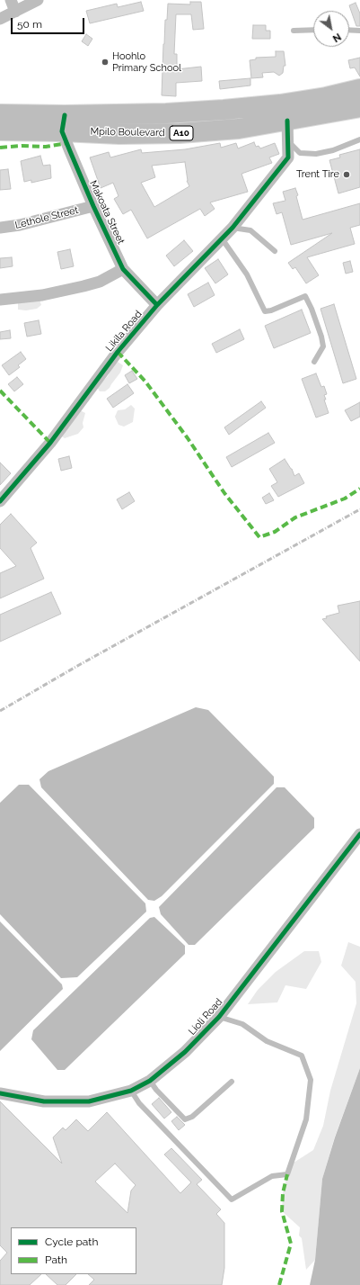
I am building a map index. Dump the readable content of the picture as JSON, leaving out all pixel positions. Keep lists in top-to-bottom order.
{
  "streets": {
    "highway": ["Mpilo Boulevard", "A10"],
    "street": [
      "Makoata Street",
      "Lethole Street",
      "Likila Road",
      "Lioli Road"
    ]
  },
  "crossings": [
    ["Mpilo Boulevard", "Makoata Street"],
    ["Mpilo Boulevard", "Likila Road"],
    ["Makoata Street", "Lethole Street"],
    ["Makoata Street", "Likila Road"]
  ],
  "places": ["Hoohlo Primary School", "Trent Tire"],
  "legend": ["Cycle path", "Path"],
  "scale_bar": "50 m",
  "north": "bottom right"
}
